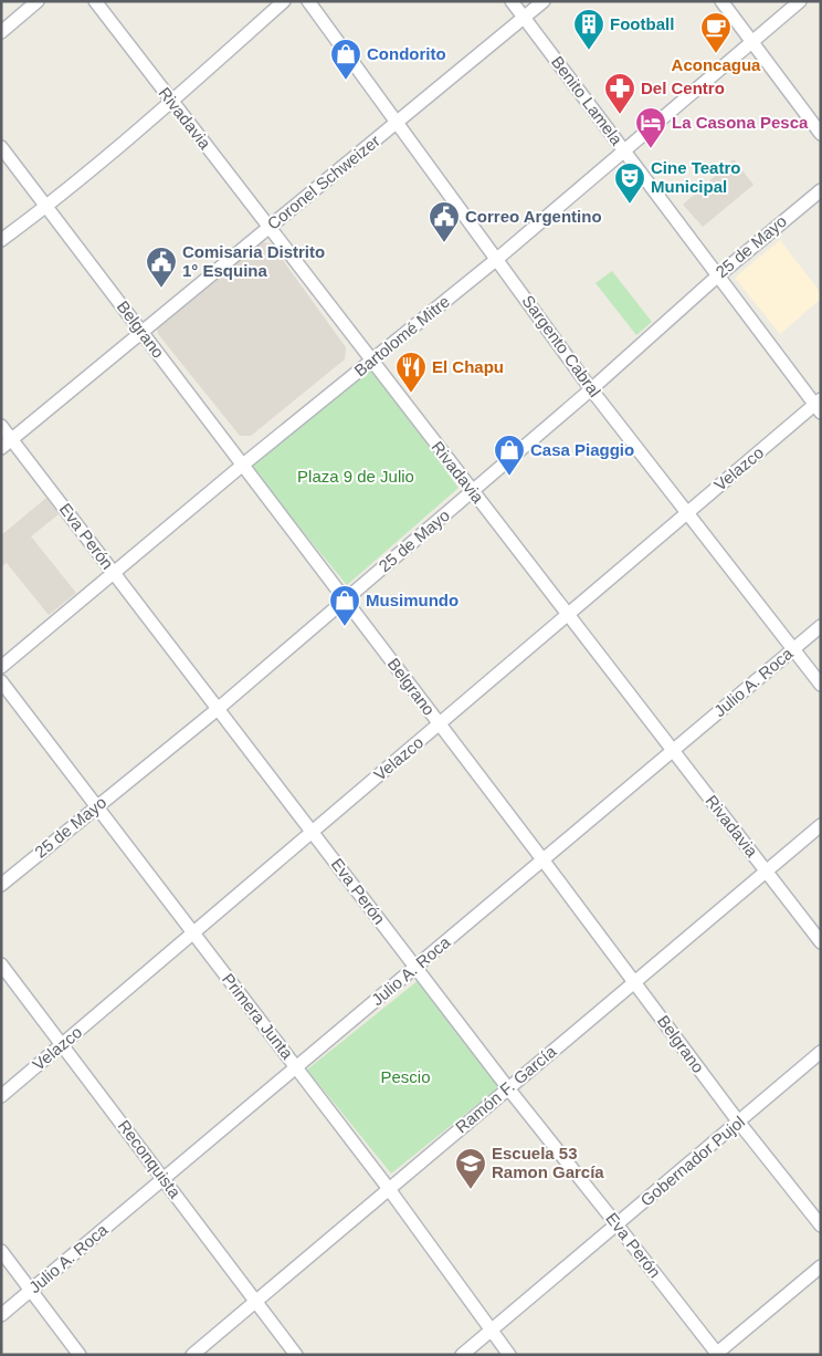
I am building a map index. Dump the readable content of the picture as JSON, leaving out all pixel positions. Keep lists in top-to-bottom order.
{
  "streets": {
    "street": [
      "Benito Lamela",
      "Rivadavia",
      "Coronel Schweizer",
      "25 de Mayo",
      "Belgrano",
      "Bartolomé Mitre",
      "Sargento Cabral",
      "Velazco",
      "Eva Perón",
      "Julio A. Roca",
      "Primera Junta",
      "Ramón F. García",
      "Reconquista",
      "Gobernador Pujol"
    ]
  },
  "crossings": [
    ["Benito Lamela", "Coronel Schweizer"],
    ["Benito Lamela", "25 de Mayo"],
    ["Benito Lamela", "Bartolomé Mitre"],
    ["Benito Lamela", "Velazco"],
    ["Rivadavia", "Coronel Schweizer"],
    ["Rivadavia", "25 de Mayo"],
    ["Rivadavia", "Bartolomé Mitre"],
    ["Rivadavia", "Velazco"],
    ["Rivadavia", "Julio A. Roca"],
    ["Rivadavia", "Ramón F. García"],
    ["Coronel Schweizer", "Belgrano"],
    ["Coronel Schweizer", "Sargento Cabral"],
    ["Coronel Schweizer", "Eva Perón"],
    ["25 de Mayo", "Belgrano"],
    ["25 de Mayo", "Sargento Cabral"],
    ["25 de Mayo", "Eva Perón"],
    ["25 de Mayo", "Primera Junta"],
    ["Belgrano", "Bartolomé Mitre"],
    ["Belgrano", "Velazco"],
    ["Belgrano", "Julio A. Roca"],
    ["Belgrano", "Ramón F. García"],
    ["Belgrano", "Gobernador Pujol"],
    ["Bartolomé Mitre", "Sargento Cabral"],
    ["Bartolomé Mitre", "Eva Perón"],
    ["Sargento Cabral", "Velazco"],
    ["Sargento Cabral", "Julio A. Roca"],
    ["Velazco", "Eva Perón"],
    ["Velazco", "Primera Junta"],
    ["Velazco", "Reconquista"],
    ["Eva Perón", "Julio A. Roca"],
    ["Eva Perón", "Ramón F. García"],
    ["Eva Perón", "Gobernador Pujol"],
    ["Julio A. Roca", "Primera Junta"],
    ["Julio A. Roca", "Reconquista"],
    ["Primera Junta", "Ramón F. García"],
    ["Primera Junta", "Gobernador Pujol"],
    ["Ramón F. García", "Reconquista"]
  ],
  "parks": ["Plaza 9 de Julio", "Pescio"],
  "places": {
    "building": ["Football"],
    "cafe": ["Aconcagua"],
    "shop": ["Condorito", "Casa Piaggio", "Musimundo"],
    "pharmacy": ["Del Centro"],
    "hotel": ["La Casona Pesca"],
    "theatre": ["Cine Teatro Municipal"],
    "public building": ["Correo Argentino", "Comisaria Distrito 1° Esquina"],
    "restaurant": ["El Chapu"],
    "school or university": ["Escuela 53 Ramon García"]
  }
}
